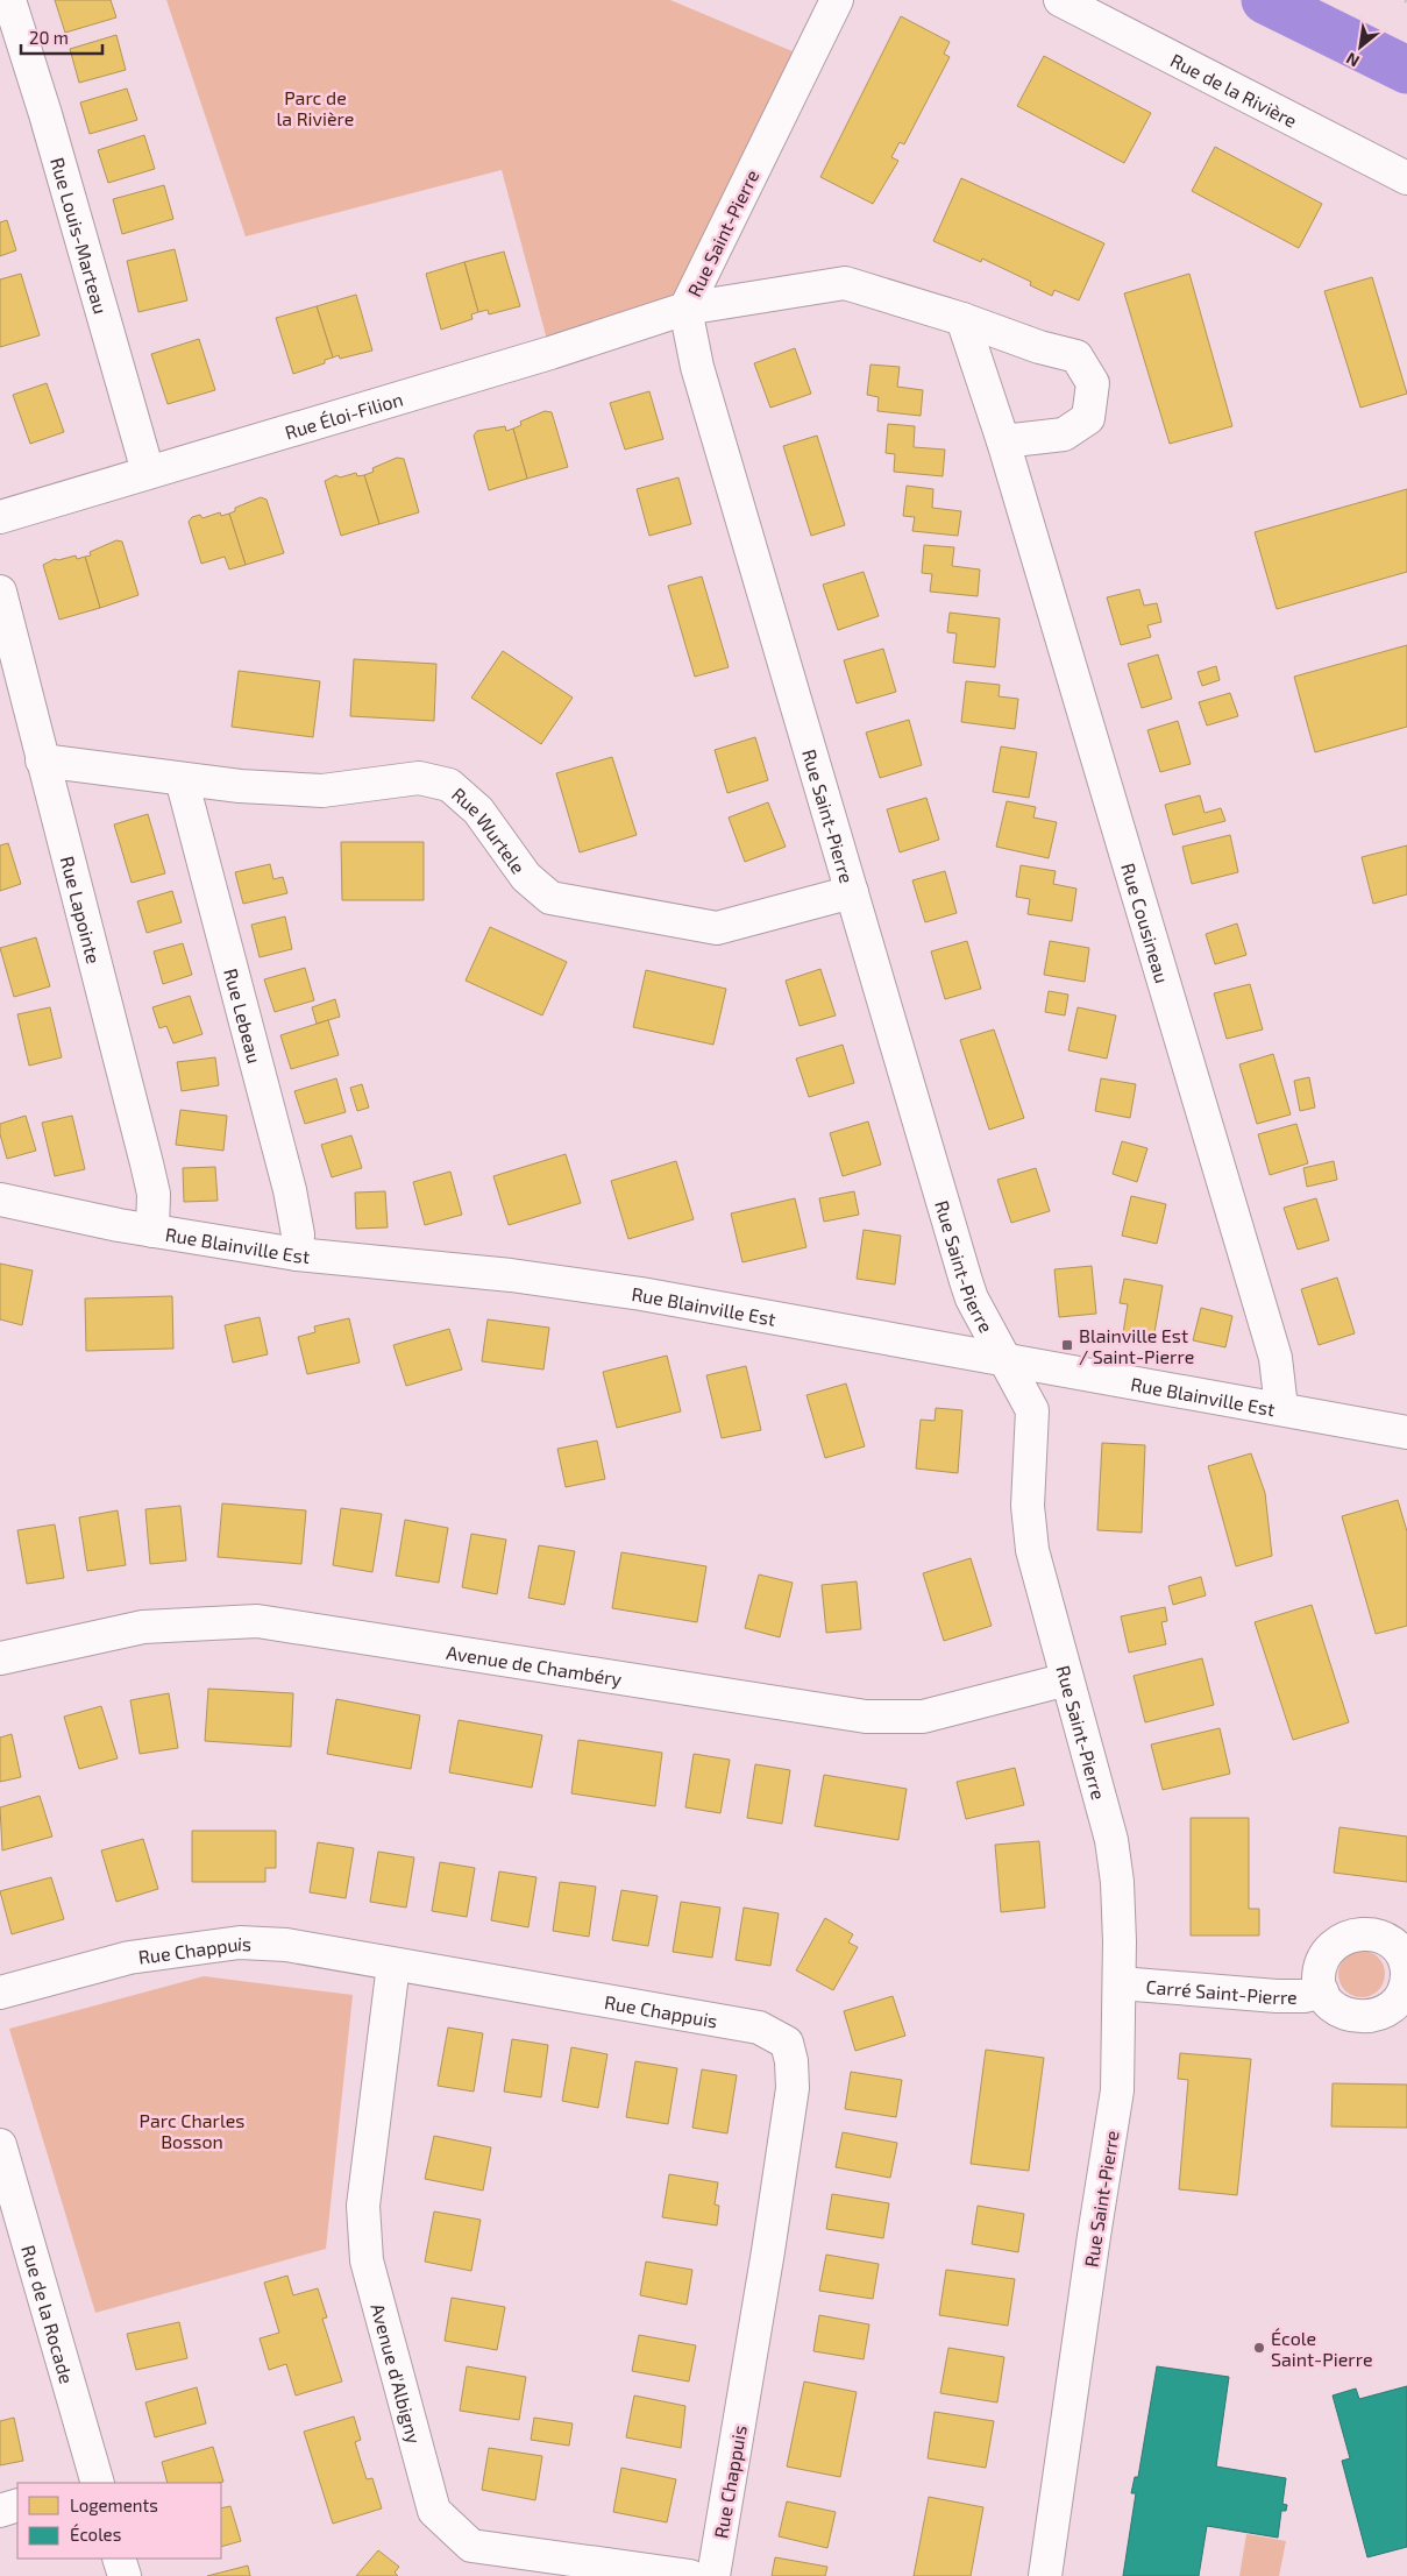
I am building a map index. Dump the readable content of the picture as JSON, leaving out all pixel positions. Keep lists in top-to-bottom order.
{
  "streets": {
    "street": [
      "Rue de la Rivière",
      "Rue Saint-Pierre",
      "Rue Louis-Marteau",
      "Rue Éloi-Filion",
      "Rue Wurtele",
      "Rue Lapointe",
      "Rue Cousineau",
      "Rue Lebeau",
      "Rue Blainville Est",
      "Avenue de Chambéry",
      "Rue Chappuis",
      "Carré Saint-Pierre",
      "Rue de la Rocade",
      "Avenue d'Albigny"
    ]
  },
  "crossings": [
    ["Rue Saint-Pierre", "Rue Éloi-Filion"],
    ["Rue Saint-Pierre", "Rue Wurtele"],
    ["Rue Saint-Pierre", "Rue Blainville Est"],
    ["Rue Saint-Pierre", "Avenue de Chambéry"],
    ["Rue Saint-Pierre", "Carré Saint-Pierre"],
    ["Rue Louis-Marteau", "Rue Éloi-Filion"],
    ["Rue Wurtele", "Rue Lapointe"],
    ["Rue Wurtele", "Rue Lebeau"],
    ["Rue Lapointe", "Rue Blainville Est"],
    ["Rue Cousineau", "Rue Blainville Est"],
    ["Rue Lebeau", "Rue Blainville Est"],
    ["Rue Chappuis", "Avenue d'Albigny"]
  ],
  "parks": ["Parc de la Rivière", "Parc Charles Bosson"],
  "places": {
    "transit": ["Blainville Est / Saint-Pierre"],
    "other": ["École Saint-Pierre"]
  },
  "legend": ["Logements", "Écoles"],
  "scale_bar": "20 m",
  "north": "bottom left"
}
